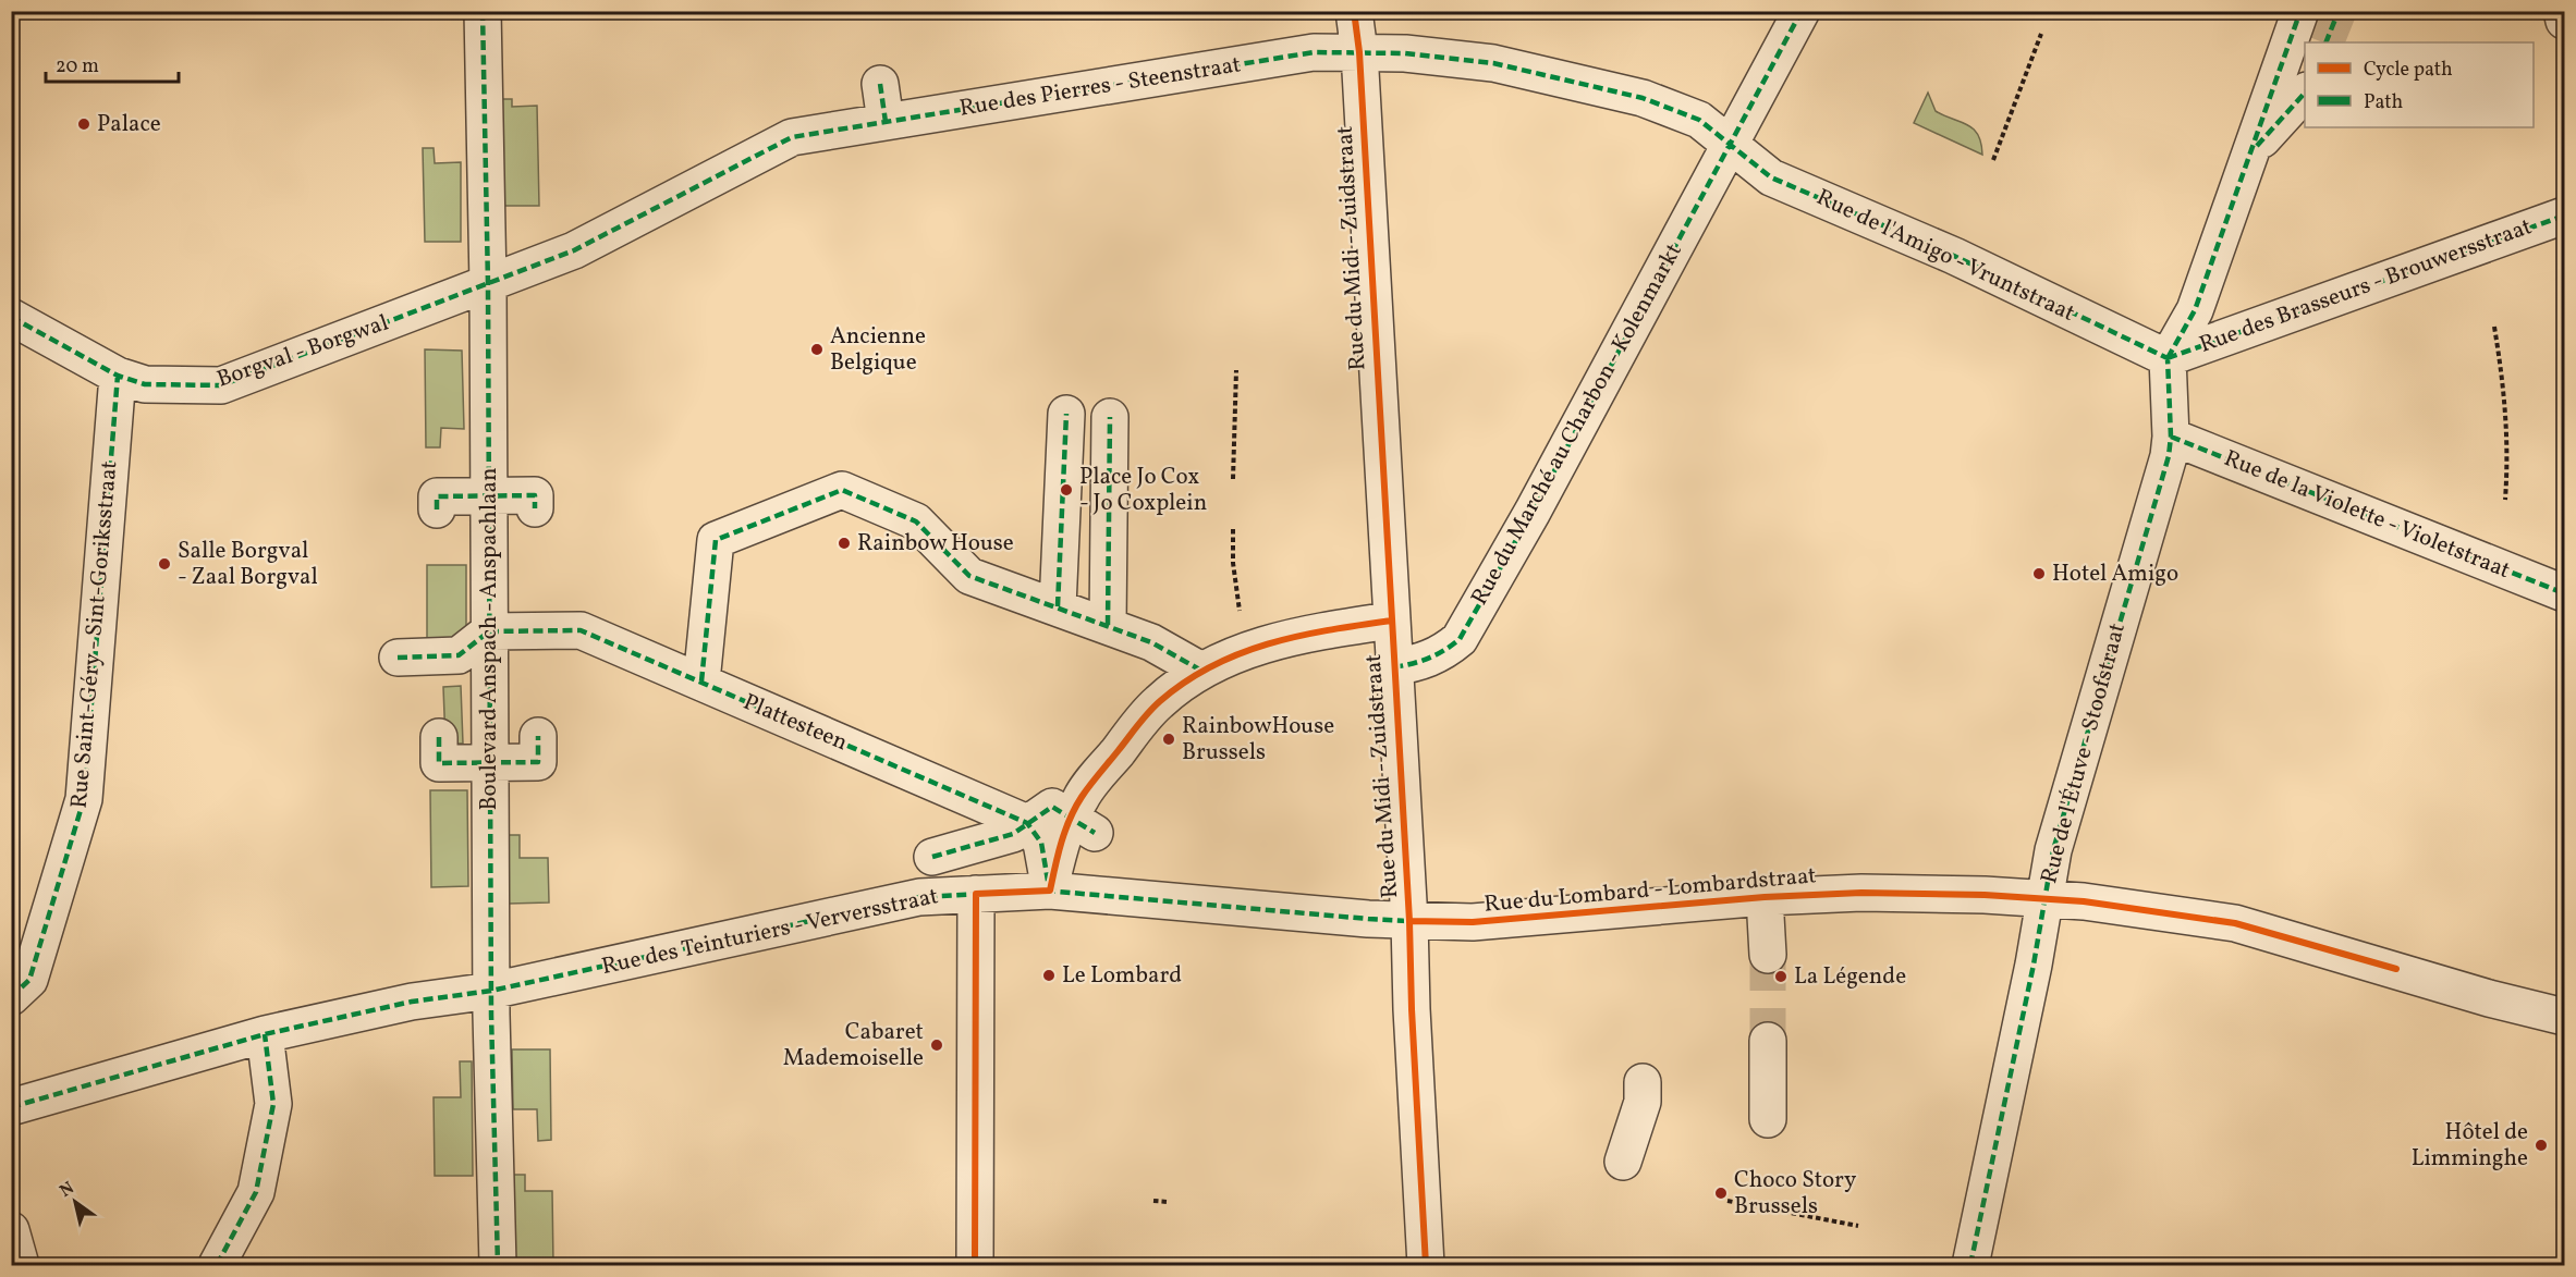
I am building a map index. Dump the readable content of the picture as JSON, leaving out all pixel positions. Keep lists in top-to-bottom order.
{
  "streets": {
    "street": [
      "Rue des Pierres - Steenstraat",
      "Rue du Midi - Zuidstraat",
      "Rue de l'Amigo - Vruntstraat",
      "Rue des Brasseurs - Brouwersstraat",
      "Borgval - Borgwal",
      "Rue du Marché au Charbon - Kolenmarkt",
      "Rue de la Violette - Violetstraat",
      "Rue Saint-Géry - Sint-Goriksstraat",
      "Boulevard Anspach - Anspachlaan",
      "Plattesteen",
      "Rue de l'Étuve - Stoofstraat",
      "Rue du Lombard - Lombardstraat",
      "Rue des Teinturiers - Verversstraat"
    ]
  },
  "crossings": [
    ["Rue des Pierres - Steenstraat", "Rue du Midi - Zuidstraat"],
    ["Rue des Pierres - Steenstraat", "Rue de l'Amigo - Vruntstraat"],
    ["Rue des Pierres - Steenstraat", "Borgval - Borgwal"],
    ["Rue des Pierres - Steenstraat", "Rue du Marché au Charbon - Kolenmarkt"],
    ["Rue des Pierres - Steenstraat", "Boulevard Anspach - Anspachlaan"],
    ["Rue du Midi - Zuidstraat", "Rue du Marché au Charbon - Kolenmarkt"],
    ["Rue du Midi - Zuidstraat", "Rue du Lombard - Lombardstraat"],
    ["Rue de l'Amigo - Vruntstraat", "Rue des Brasseurs - Brouwersstraat"],
    ["Rue de l'Amigo - Vruntstraat", "Rue du Marché au Charbon - Kolenmarkt"],
    ["Rue de l'Amigo - Vruntstraat", "Rue de l'Étuve - Stoofstraat"],
    ["Rue des Brasseurs - Brouwersstraat", "Rue de l'Étuve - Stoofstraat"],
    ["Borgval - Borgwal", "Rue Saint-Géry - Sint-Goriksstraat"],
    ["Borgval - Borgwal", "Boulevard Anspach - Anspachlaan"],
    ["Rue de la Violette - Violetstraat", "Rue de l'Étuve - Stoofstraat"],
    ["Boulevard Anspach - Anspachlaan", "Plattesteen"],
    ["Boulevard Anspach - Anspachlaan", "Rue des Teinturiers - Verversstraat"],
    ["Rue de l'Étuve - Stoofstraat", "Rue du Lombard - Lombardstraat"],
    ["Rue du Lombard - Lombardstraat", "Rue des Teinturiers - Verversstraat"]
  ],
  "places": [
    "Palace",
    "Ancienne Belgique",
    "Place Jo Cox - Jo Coxplein",
    "Rainbow House",
    "Salle Borgval - Zaal Borgval",
    "Hotel Amigo",
    "RainbowHouse Brussels",
    "Le Lombard",
    "La Légende",
    "Cabaret Mademoiselle",
    "Hôtel de Limminghe",
    "Choco Story Brussels"
  ],
  "legend": ["Cycle path", "Path"],
  "scale_bar": "20 m",
  "north": "top left"
}
